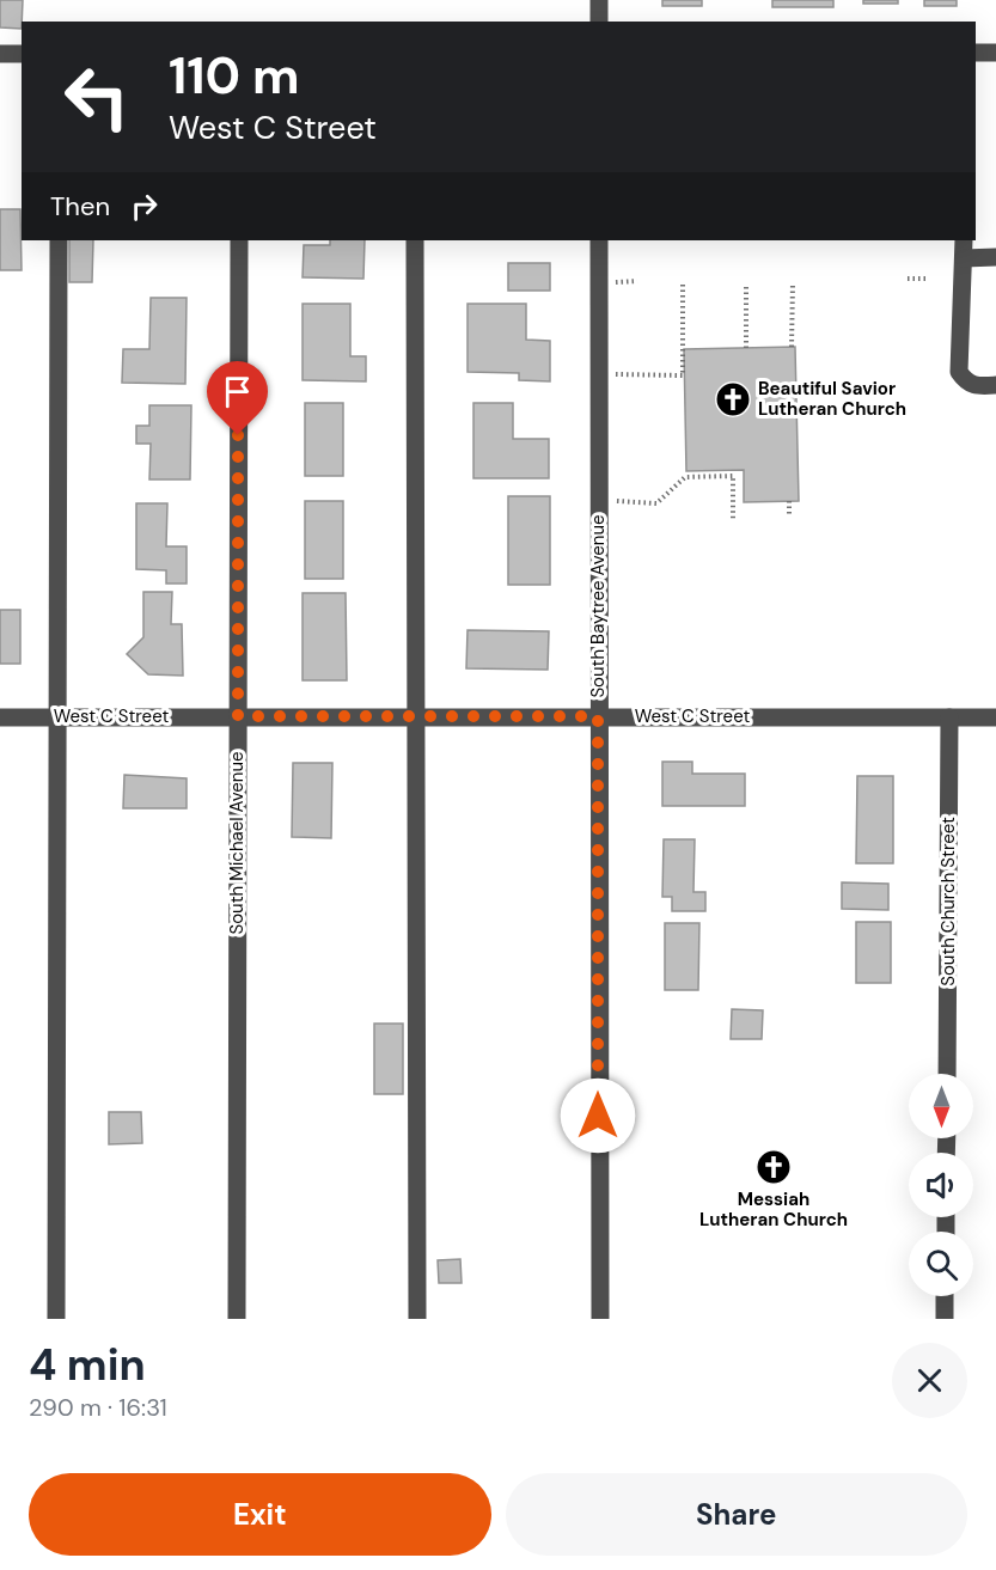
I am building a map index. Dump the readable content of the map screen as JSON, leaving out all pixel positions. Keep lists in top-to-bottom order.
{
  "streets": {
    "street": [
      "South Baytree Avenue",
      "West C Street",
      "South Michael Avenue",
      "South Church Street"
    ]
  },
  "crossings": [
    ["South Baytree Avenue", "West C Street"],
    ["West C Street", "South Michael Avenue"],
    ["West C Street", "South Church Street"]
  ],
  "places": {
    "church": ["Beautiful Savior Lutheran Church", "Messiah Lutheran Church"]
  },
  "north": "bottom",
  "page": {
    "turn": ["110 m", "West C Street"],
    "then": "Then",
    "heading": ["4 min", "290 m · 16:31"],
    "buttons": ["Exit", "Share"]
  }
}
